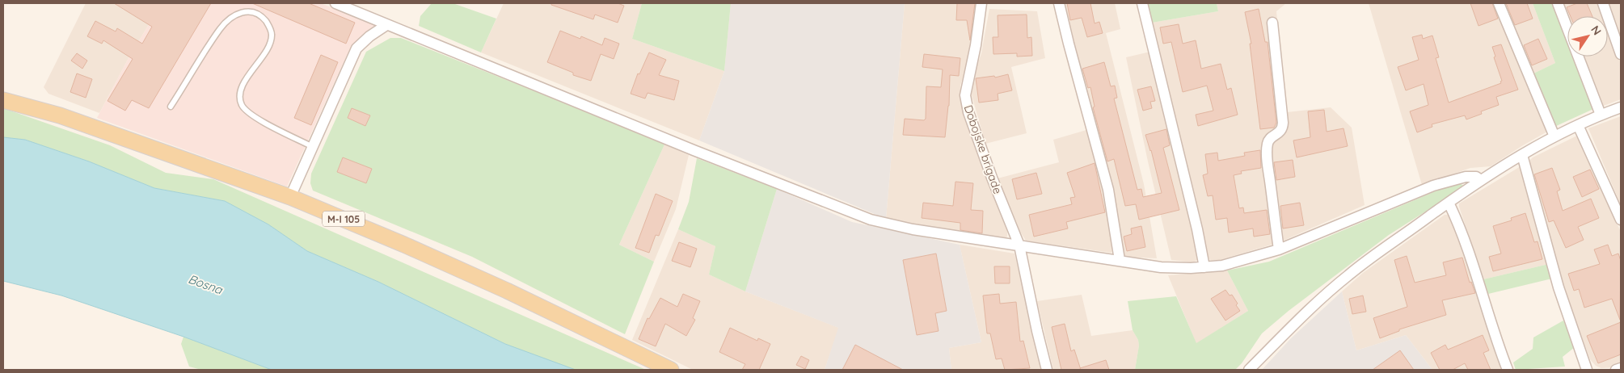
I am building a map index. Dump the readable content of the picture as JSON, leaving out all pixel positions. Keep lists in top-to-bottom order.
{
  "streets": {
    "main road": ["M-I 105"],
    "street": ["Dobojske brigade"]
  },
  "water": ["Bosna"],
  "north": "top right"
}
